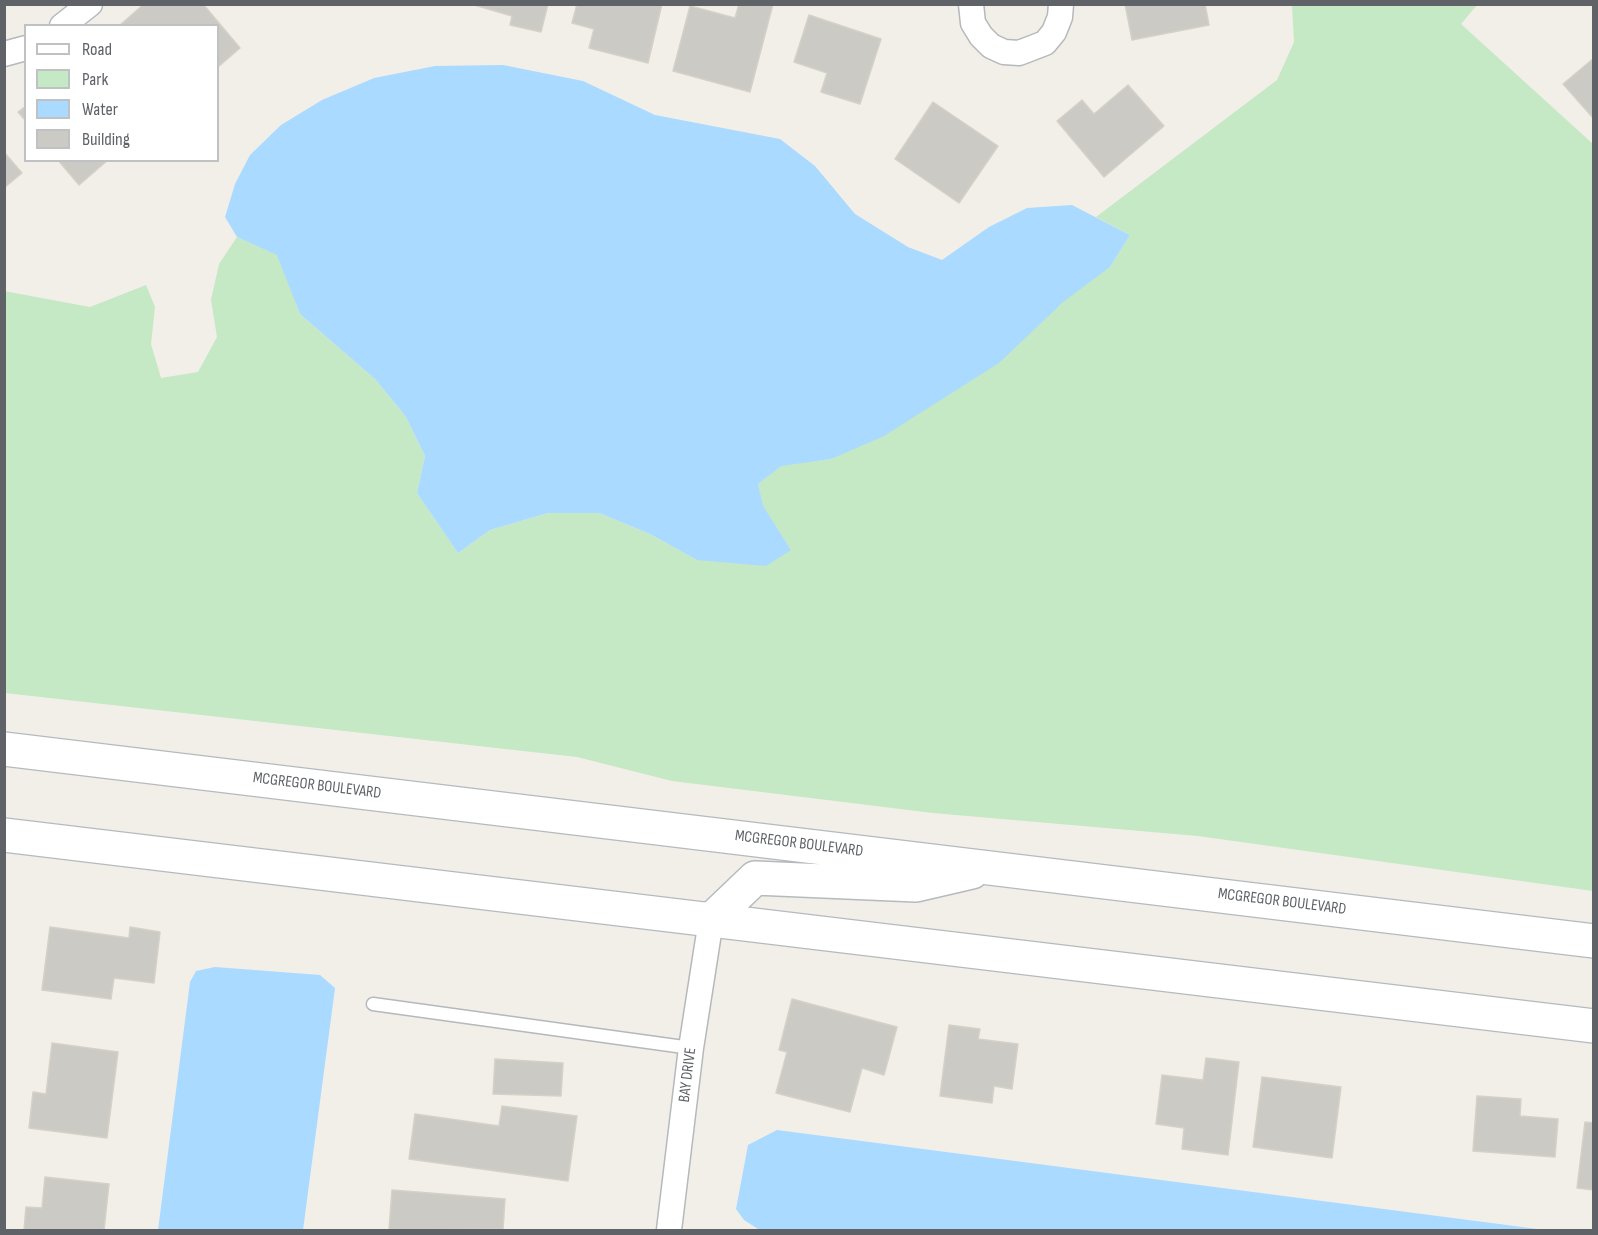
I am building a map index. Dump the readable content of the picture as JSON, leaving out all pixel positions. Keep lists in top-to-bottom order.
{
  "streets": {
    "main road": ["MCGREGOR BOULEVARD"],
    "street": ["BAY DRIVE"]
  },
  "legend": [
    "Road",
    "Park",
    "Water",
    "Building"
  ]
}
